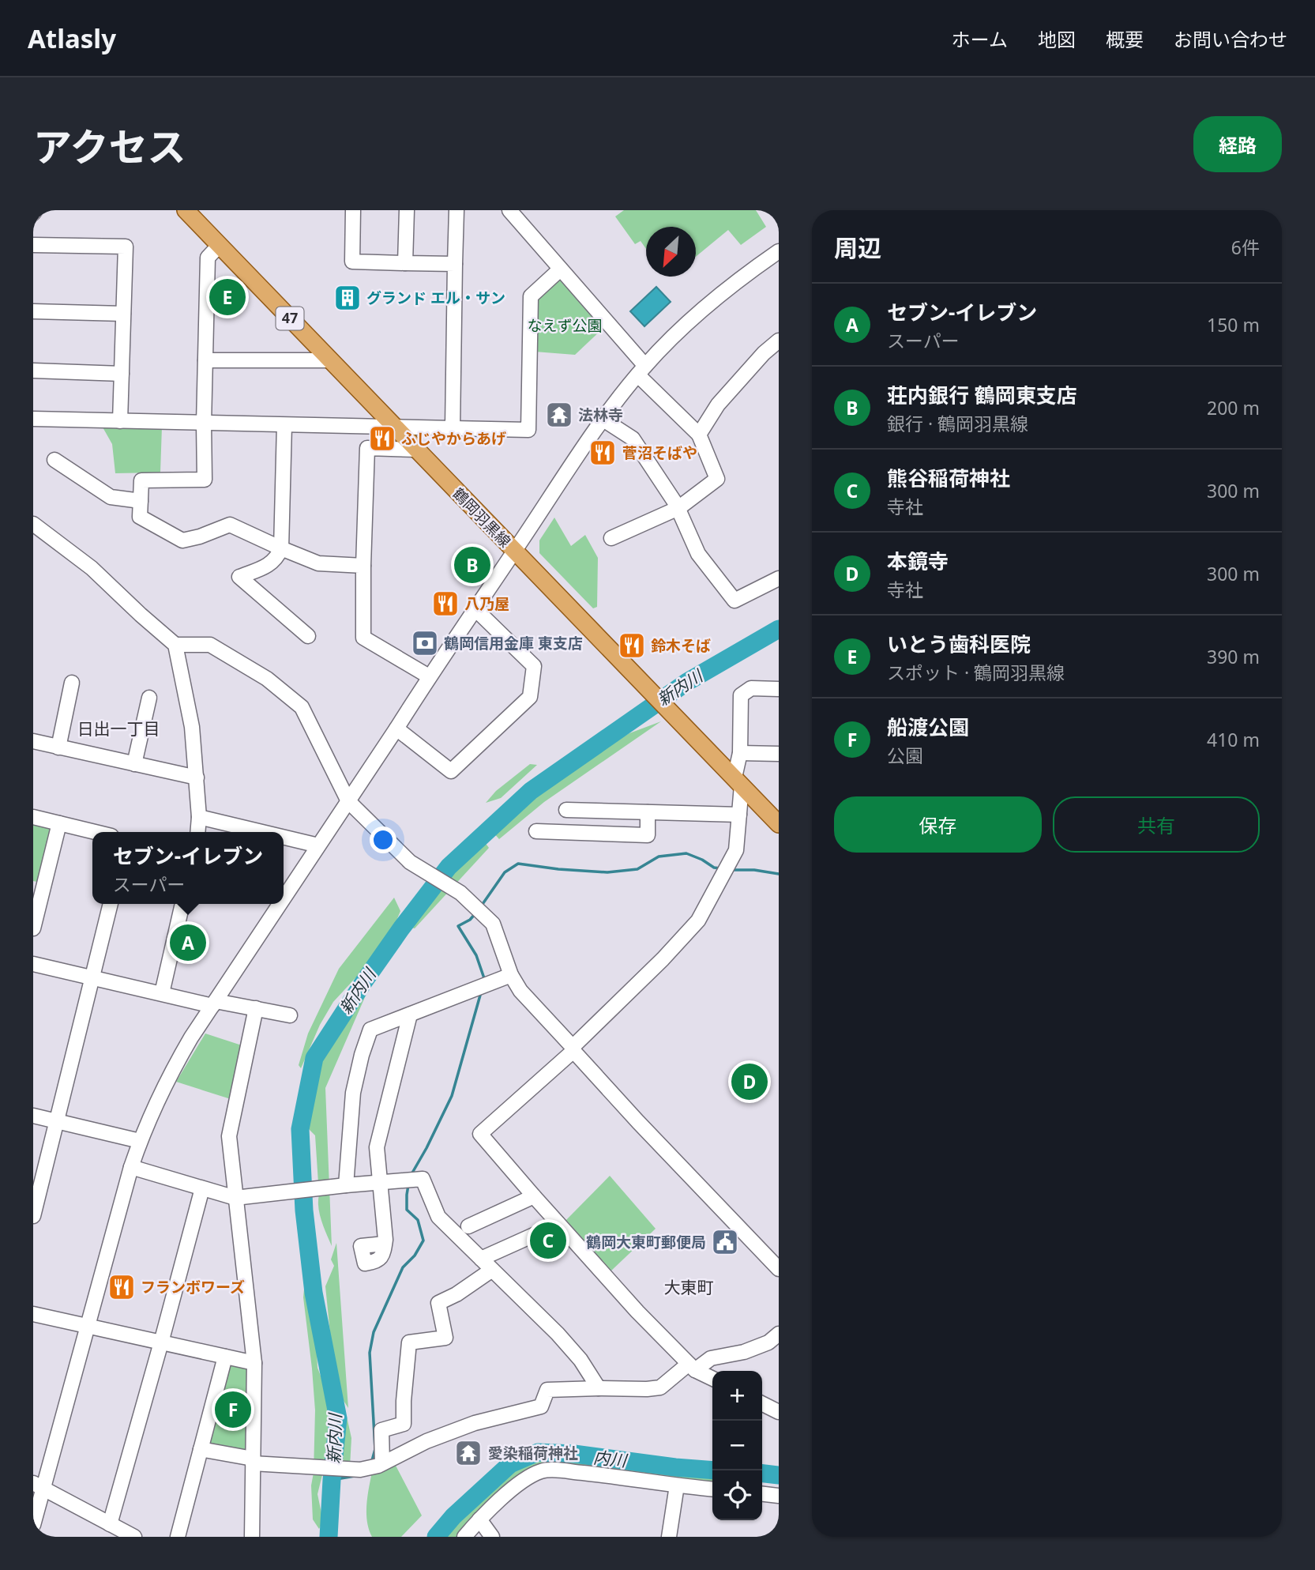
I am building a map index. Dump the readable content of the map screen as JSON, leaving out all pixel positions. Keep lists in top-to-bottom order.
{
  "streets": {
    "main road": ["47", "鶴岡羽黒線"]
  },
  "districts": ["日出一丁目", "大東町"],
  "water": ["新内川", "内川"],
  "parks": ["なえず公園"],
  "places": {
    "building": ["グランド エル・サン"],
    "temple": ["法林寺", "愛染稲荷神社"],
    "restaurant": [
      "ふじやからあげ",
      "菅沼そばや",
      "八乃屋",
      "鈴木そば",
      "フランボワーズ"
    ],
    "bank": ["鶴岡信用金庫 東支店"],
    "public building": ["鶴岡大東町郵便局"]
  },
  "north": "bottom left",
  "page": {
    "header": "Atlasly",
    "nav": [
      "ホーム",
      "地図",
      "概要",
      "お問い合わせ"
    ],
    "title": "アクセス",
    "buttons": [
      "経路",
      ["保存", "共有"]
    ],
    "heading": ["周辺", "6件"],
    "pins": [
      "E",
      "B",
      "A",
      "D",
      "C",
      "F"
    ],
    "list": [
      {
        "mark": "A",
        "name": "セブン-イレブン",
        "note": "スーパー",
        "value": "150 m"
      },
      {
        "mark": "B",
        "name": "荘内銀行 鶴岡東支店",
        "note": "銀行 · 鶴岡羽黒線",
        "value": "200 m"
      },
      {
        "mark": "C",
        "name": "熊谷稲荷神社",
        "note": "寺社",
        "value": "300 m"
      },
      {
        "mark": "D",
        "name": "本鏡寺",
        "note": "寺社",
        "value": "300 m"
      },
      {
        "mark": "E",
        "name": "いとう歯科医院",
        "note": "スポット · 鶴岡羽黒線",
        "value": "390 m"
      },
      {
        "mark": "F",
        "name": "船渡公園",
        "note": "公園",
        "value": "410 m"
      }
    ],
    "popup": ["セブン-イレブン", "スーパー"],
    "map_buttons": ["+", "−"]
  }
}
